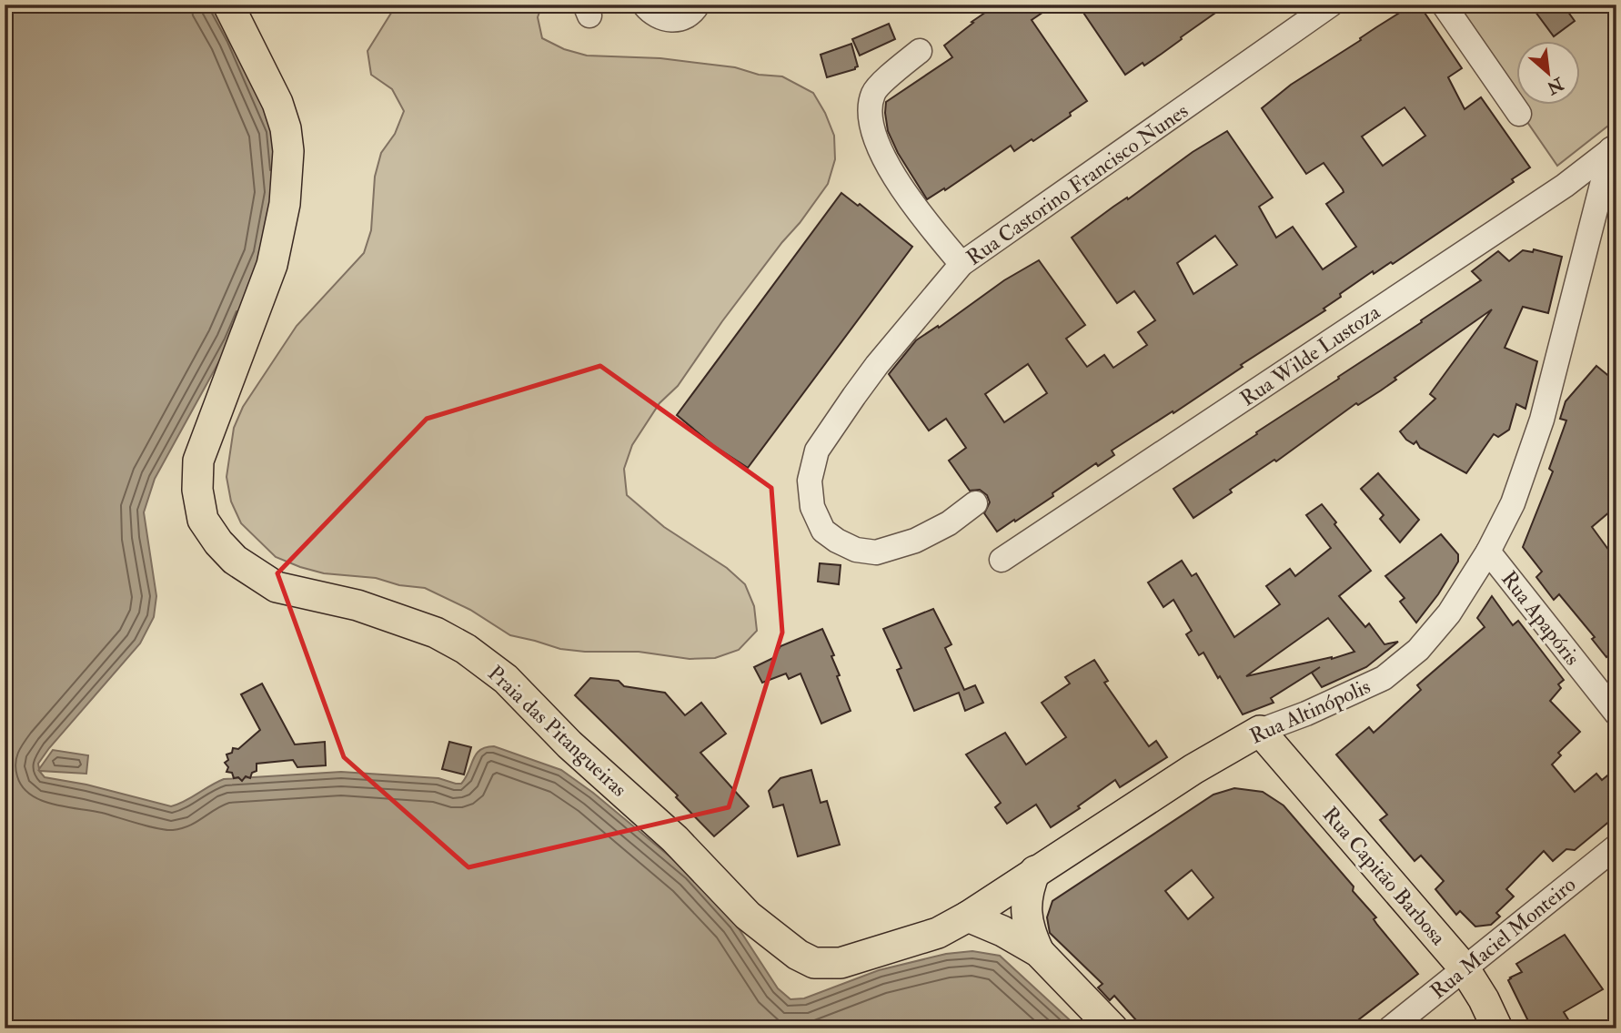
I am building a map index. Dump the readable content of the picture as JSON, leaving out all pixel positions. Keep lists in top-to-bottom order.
{
  "streets": {
    "main road": ["Rua Altinópolis", "Praia das Pitangueiras", "Rua Capitão Barbosa"],
    "street": [
      "Rua Castorino Francisco Nunes",
      "Rua Wilde Lustoza",
      "Rua Apapóris",
      "Rua Maciel Monteiro"
    ]
  },
  "crossings": [
    ["Rua Wilde Lustoza", "Rua Altinópolis"],
    ["Rua Apapóris", "Rua Altinópolis"],
    ["Rua Altinópolis", "Praia das Pitangueiras"],
    ["Rua Altinópolis", "Rua Capitão Barbosa"],
    ["Rua Capitão Barbosa", "Rua Maciel Monteiro"]
  ],
  "north": "bottom right"
}
